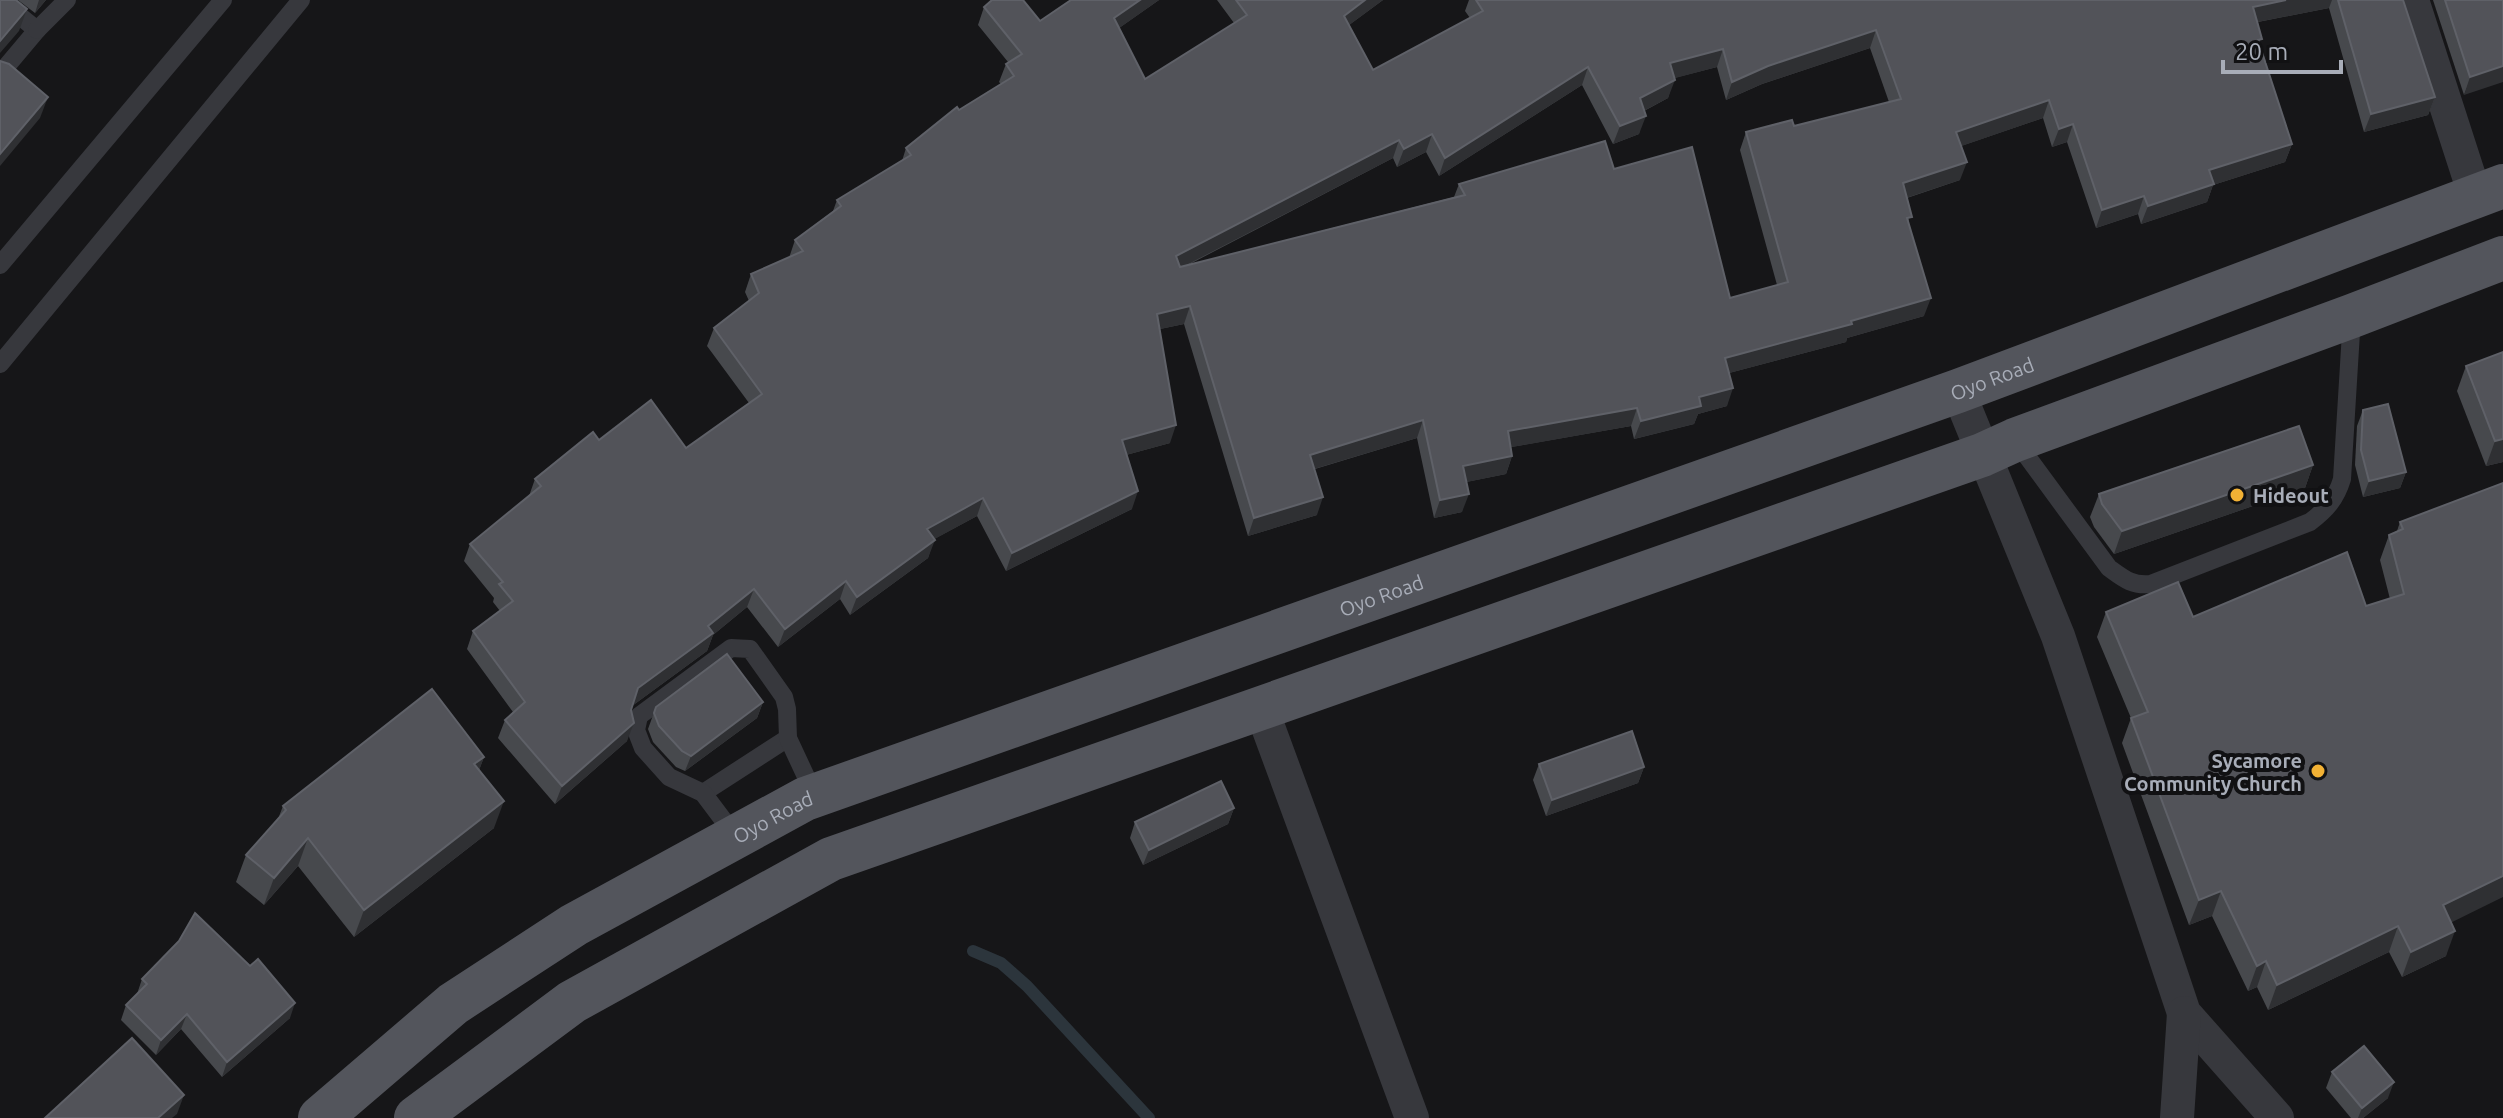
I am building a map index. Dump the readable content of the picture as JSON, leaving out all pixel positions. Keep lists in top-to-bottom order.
{
  "streets": {
    "main road": ["Oyo Road"]
  },
  "places": ["Hideout", "Sycamore Community Church"],
  "scale_bar": "20 m"
}
